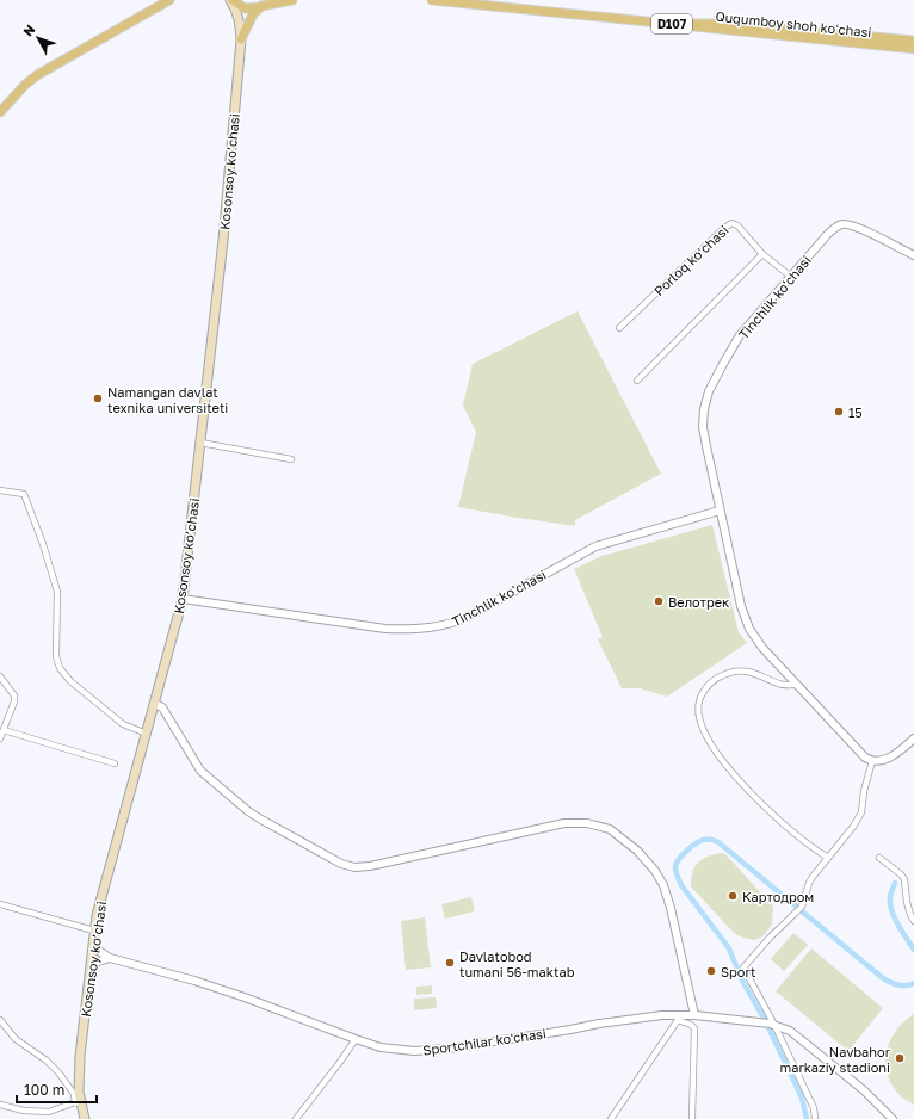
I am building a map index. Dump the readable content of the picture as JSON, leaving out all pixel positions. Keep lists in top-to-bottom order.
{
  "streets": {
    "main road": ["D107", "Ququmboy shoh koʻchasi", "Kosonsoy ko’chasi"],
    "street": ["Porloq koʻchasi", "Tinchlik ko'chasi", "Sportchilar ko'chasi"]
  },
  "crossings": [
    ["Kosonsoy ko’chasi", "Tinchlik ko'chasi"],
    ["Porloq koʻchasi", "Tinchlik ko'chasi"]
  ],
  "places": [
    "Namangan davlat texnika universiteti",
    "15",
    "Велотрек",
    "Картодром",
    "Davlatobod tumani 56-maktab",
    "Sport",
    "Navbahor markaziy stadioni"
  ],
  "scale_bar": "100 m",
  "north": "top left"
}
